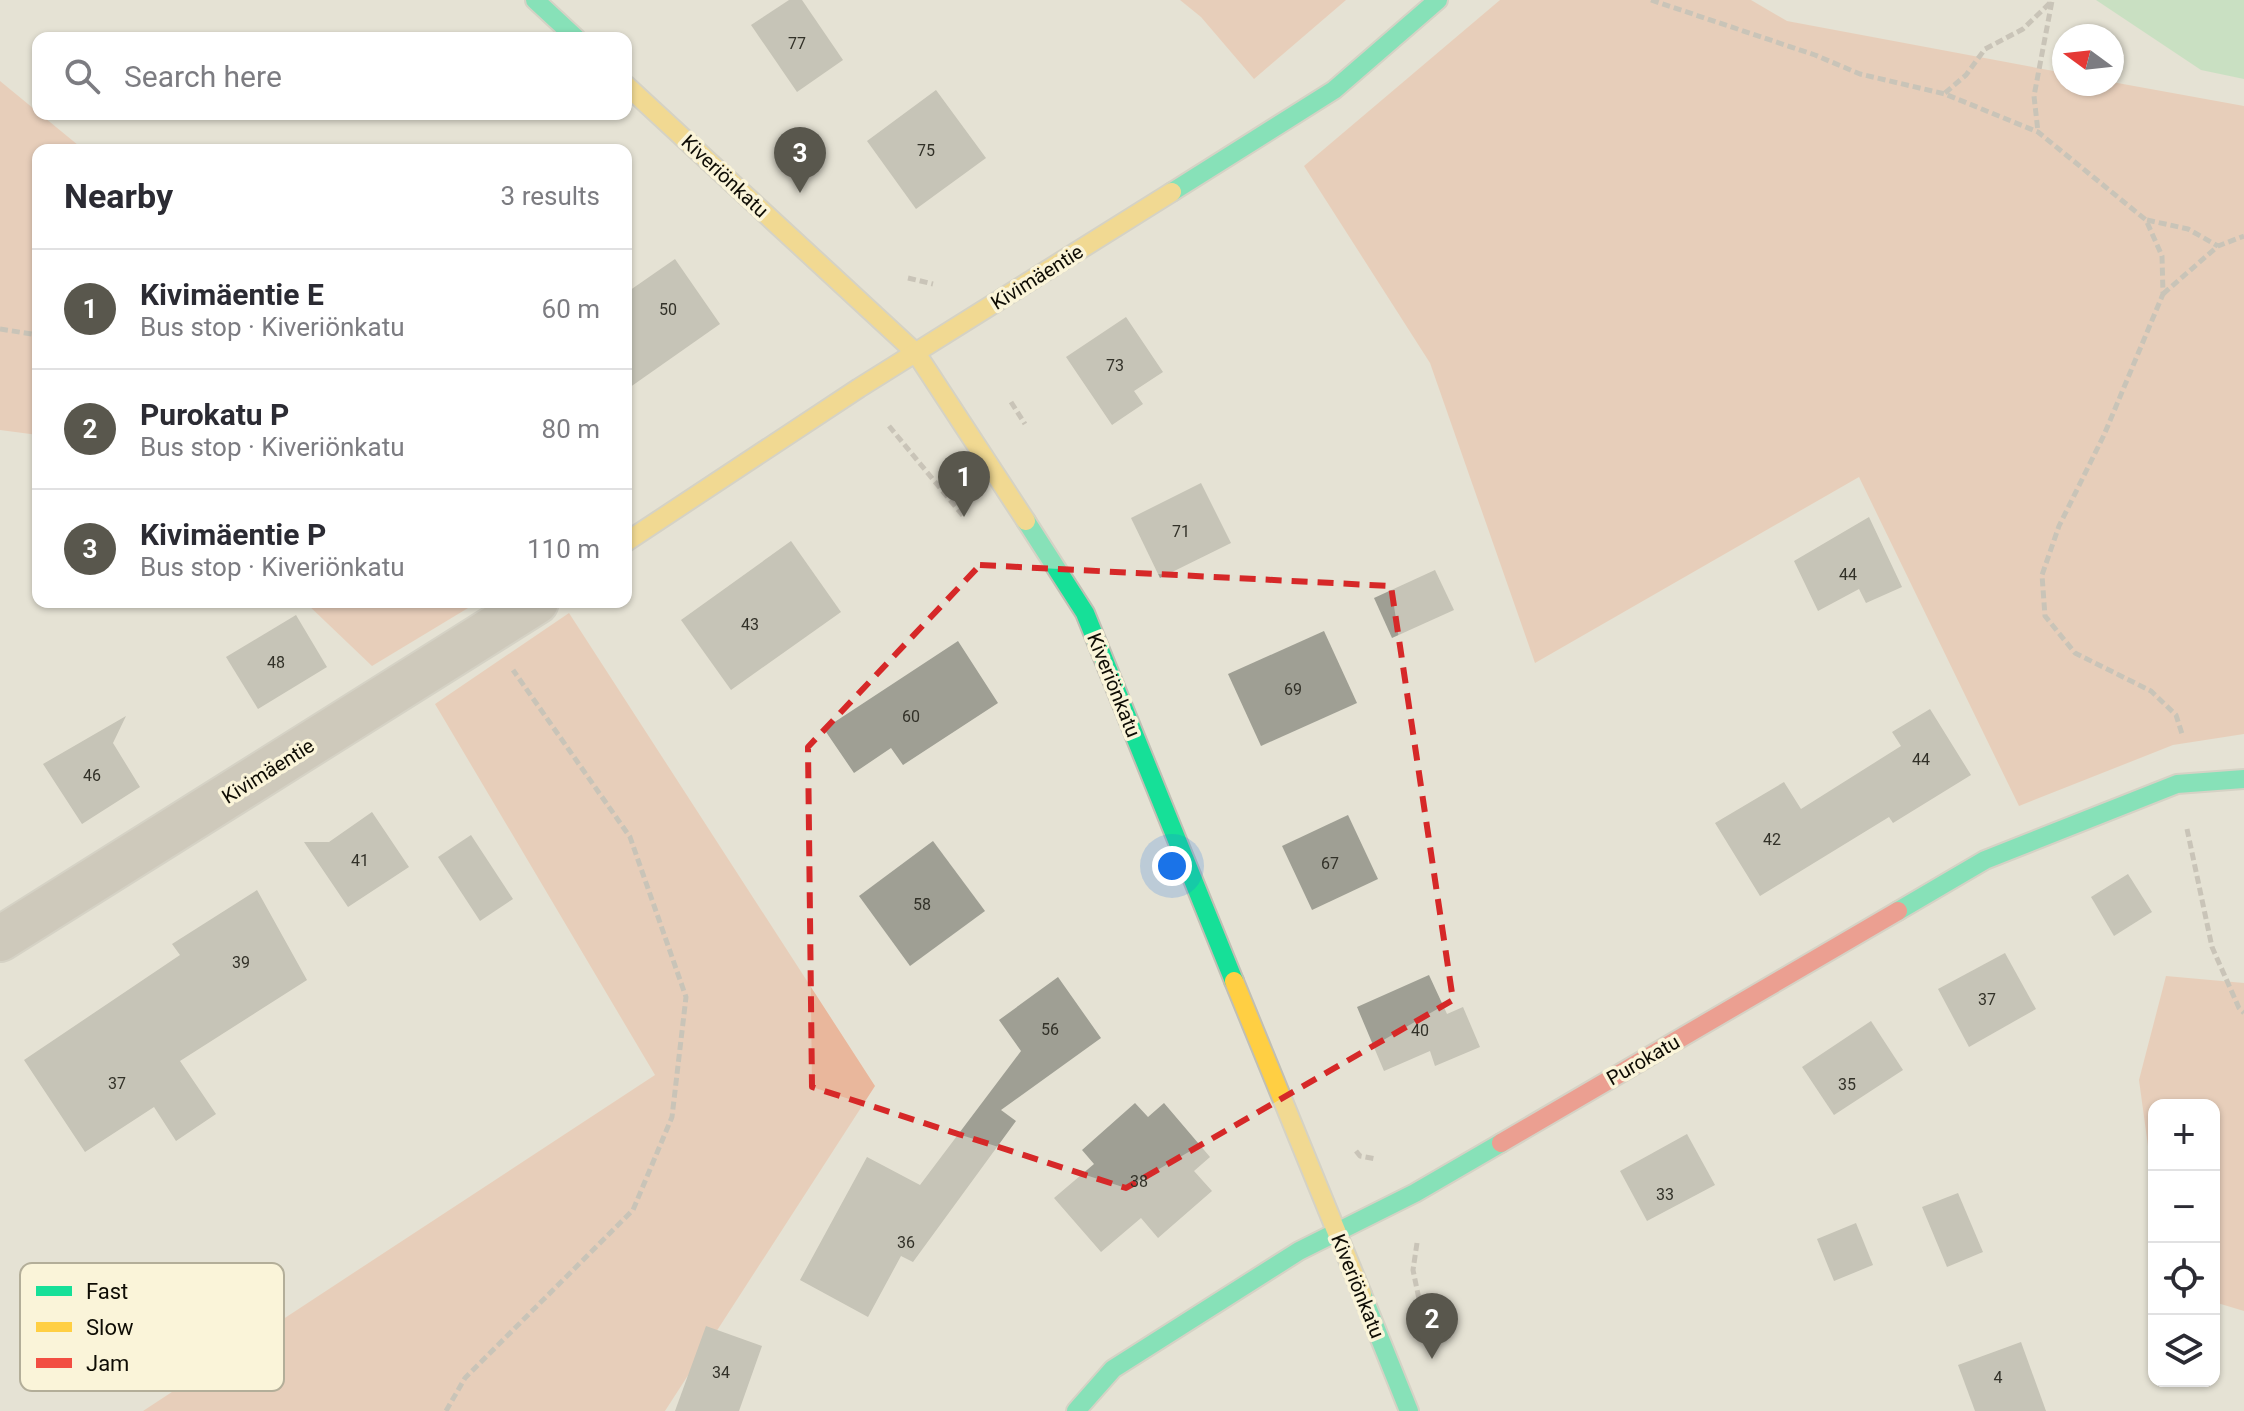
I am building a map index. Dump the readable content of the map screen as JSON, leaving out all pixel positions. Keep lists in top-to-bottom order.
{
  "streets": {
    "street": ["Kiveriönkatu", "Kivimäentie", "Purokatu"]
  },
  "crossings": [
    ["Kiveriönkatu", "Kivimäentie"],
    ["Kiveriönkatu", "Purokatu"]
  ],
  "house_numbers": [
    "77",
    "75",
    "50",
    "73",
    "71",
    "44",
    "43",
    "48",
    "69",
    "60",
    "44",
    "46",
    "42",
    "41",
    "67",
    "58",
    "39",
    "37",
    "56",
    "40",
    "37",
    "35",
    "38",
    "33",
    "36",
    "34",
    "4"
  ],
  "legend": ["Fast", "Slow", "Jam"],
  "north": "left",
  "page": {
    "search": "Search here",
    "pins": ["3", "1", "2"],
    "heading": ["Nearby", "3 results"],
    "list": [
      {
        "mark": "1",
        "name": "Kivimäentie E",
        "note": "Bus stop · Kiveriönkatu",
        "value": "60 m"
      },
      {
        "mark": "2",
        "name": "Purokatu P",
        "note": "Bus stop · Kiveriönkatu",
        "value": "80 m"
      },
      {
        "mark": "3",
        "name": "Kivimäentie P",
        "note": "Bus stop · Kiveriönkatu",
        "value": "110 m"
      }
    ],
    "map_buttons": ["+", "−"]
  }
}
